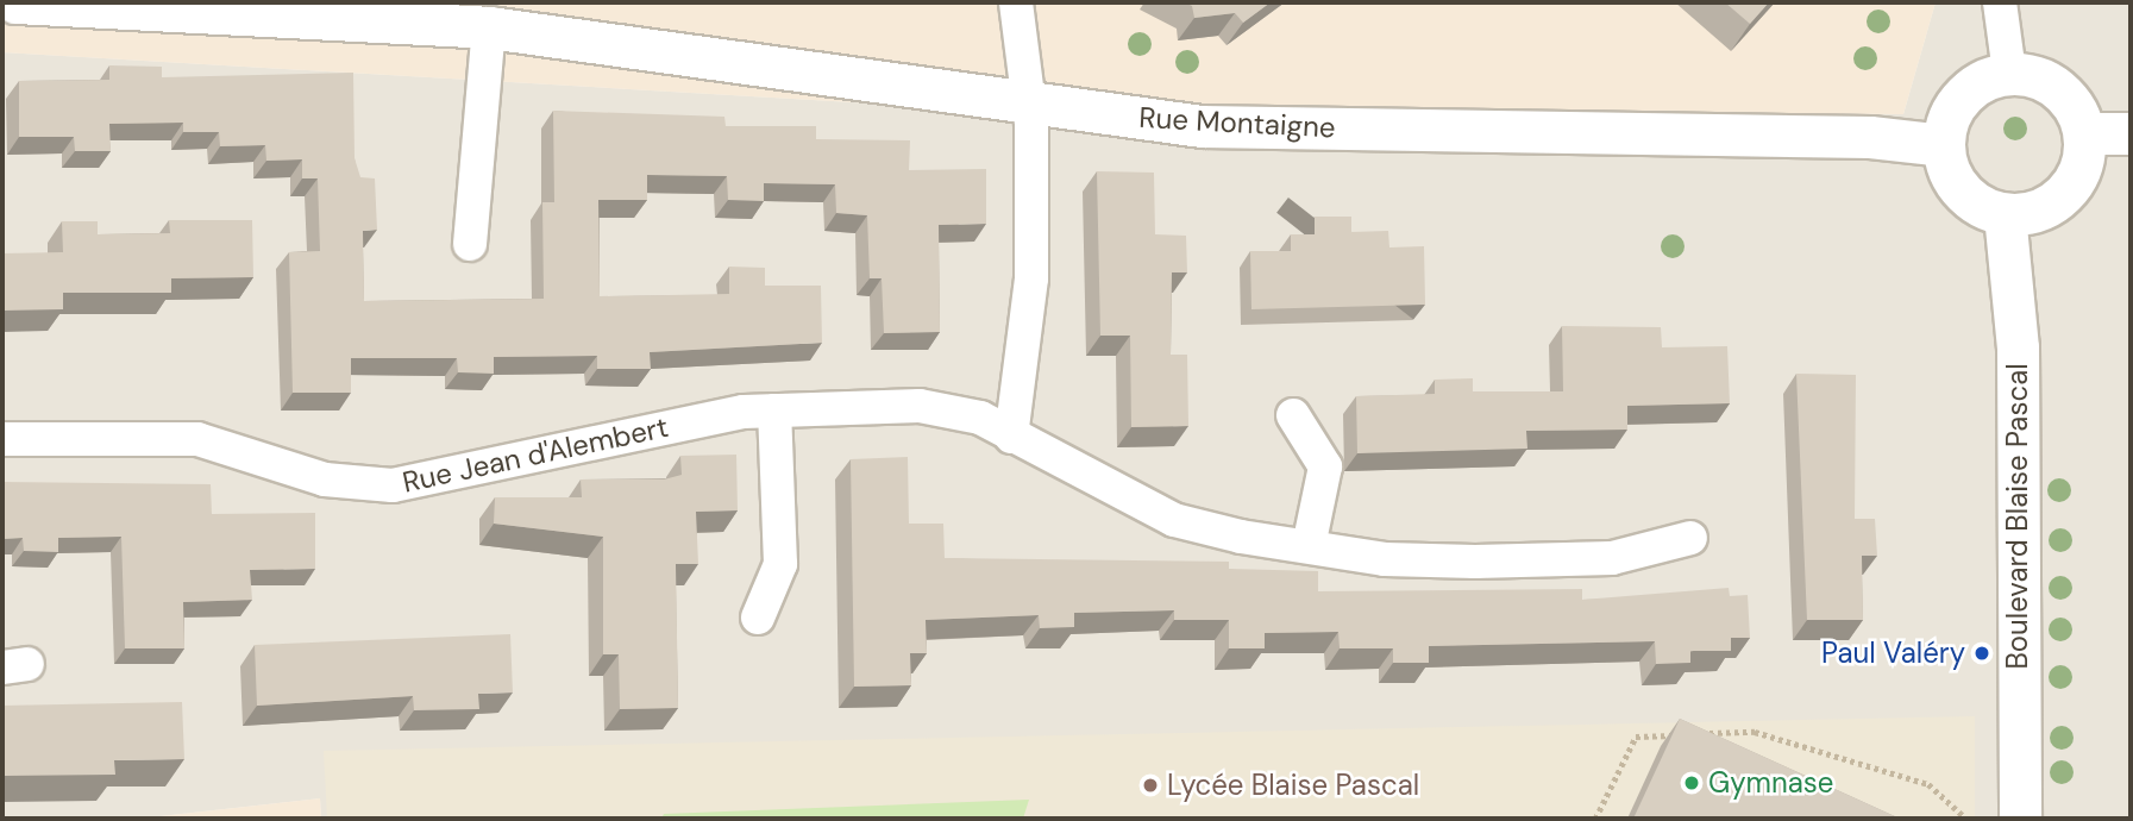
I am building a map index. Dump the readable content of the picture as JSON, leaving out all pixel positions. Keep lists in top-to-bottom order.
{
  "streets": {
    "street": ["Rue Montaigne", "Rue Jean d'Alembert", "Boulevard Blaise Pascal"]
  },
  "crossings": [
    ["Rue Montaigne", "Boulevard Blaise Pascal"]
  ],
  "places": ["Paul Valéry", "Gymnase", "Lycée Blaise Pascal"]
}
